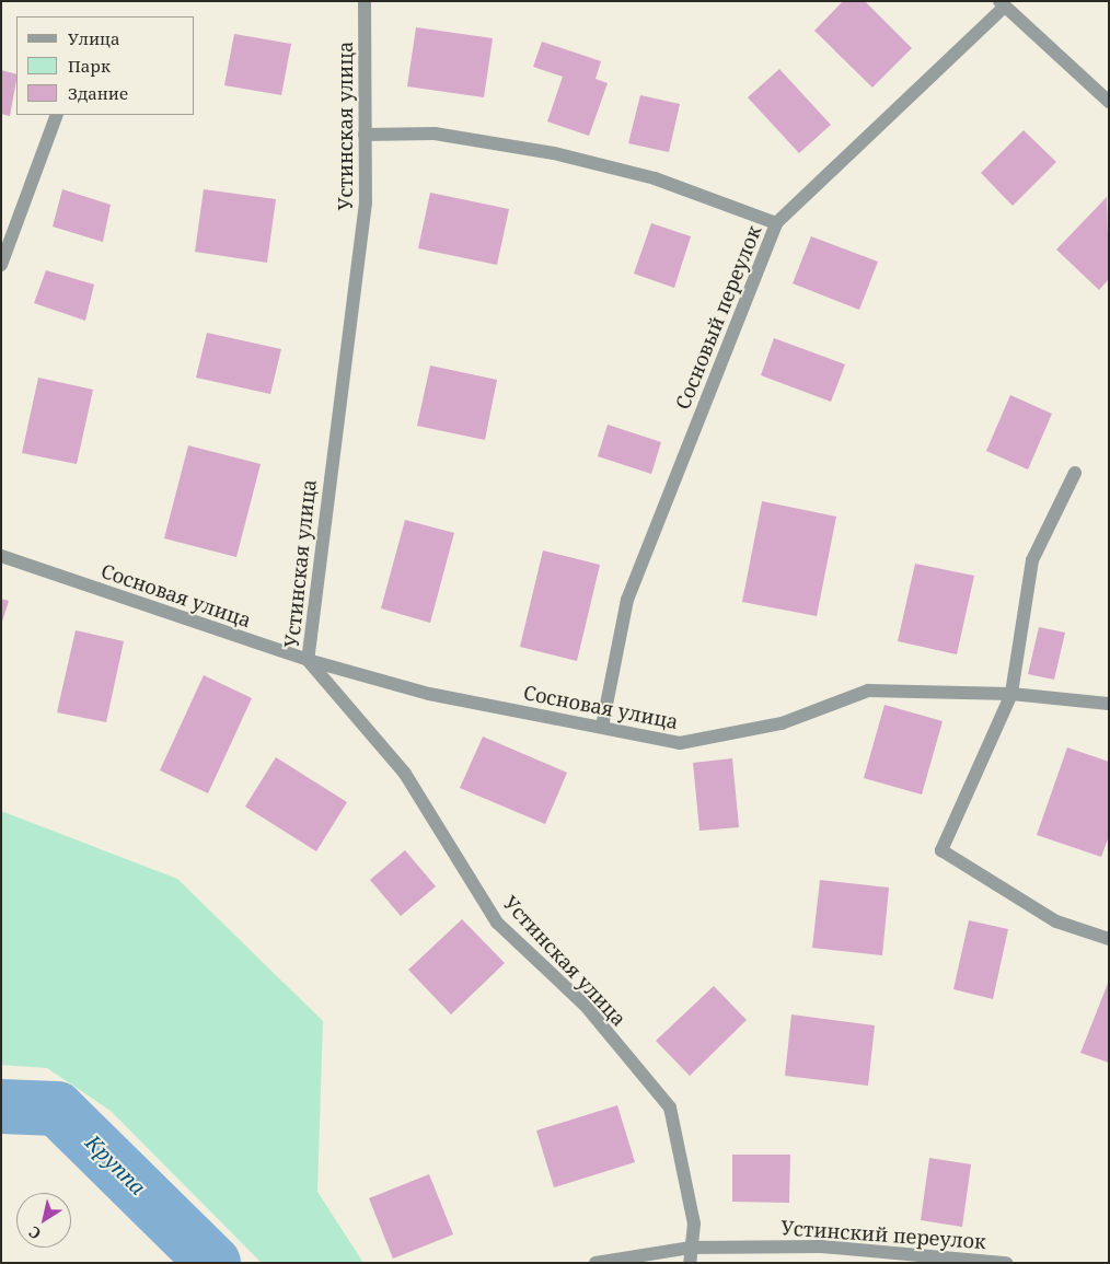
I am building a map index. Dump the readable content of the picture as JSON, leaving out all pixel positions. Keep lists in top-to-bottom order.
{
  "streets": {
    "street": [
      "Устинская улица",
      "Сосновый переулок",
      "Сосновая улица",
      "Устинский переулок"
    ]
  },
  "crossings": [
    ["Устинская улица", "Сосновая улица"],
    ["Устинская улица", "Устинский переулок"],
    ["Сосновый переулок", "Сосновая улица"]
  ],
  "water": ["Круппа"],
  "legend": ["Улица", "Парк", "Здание"],
  "north": "bottom left"
}
